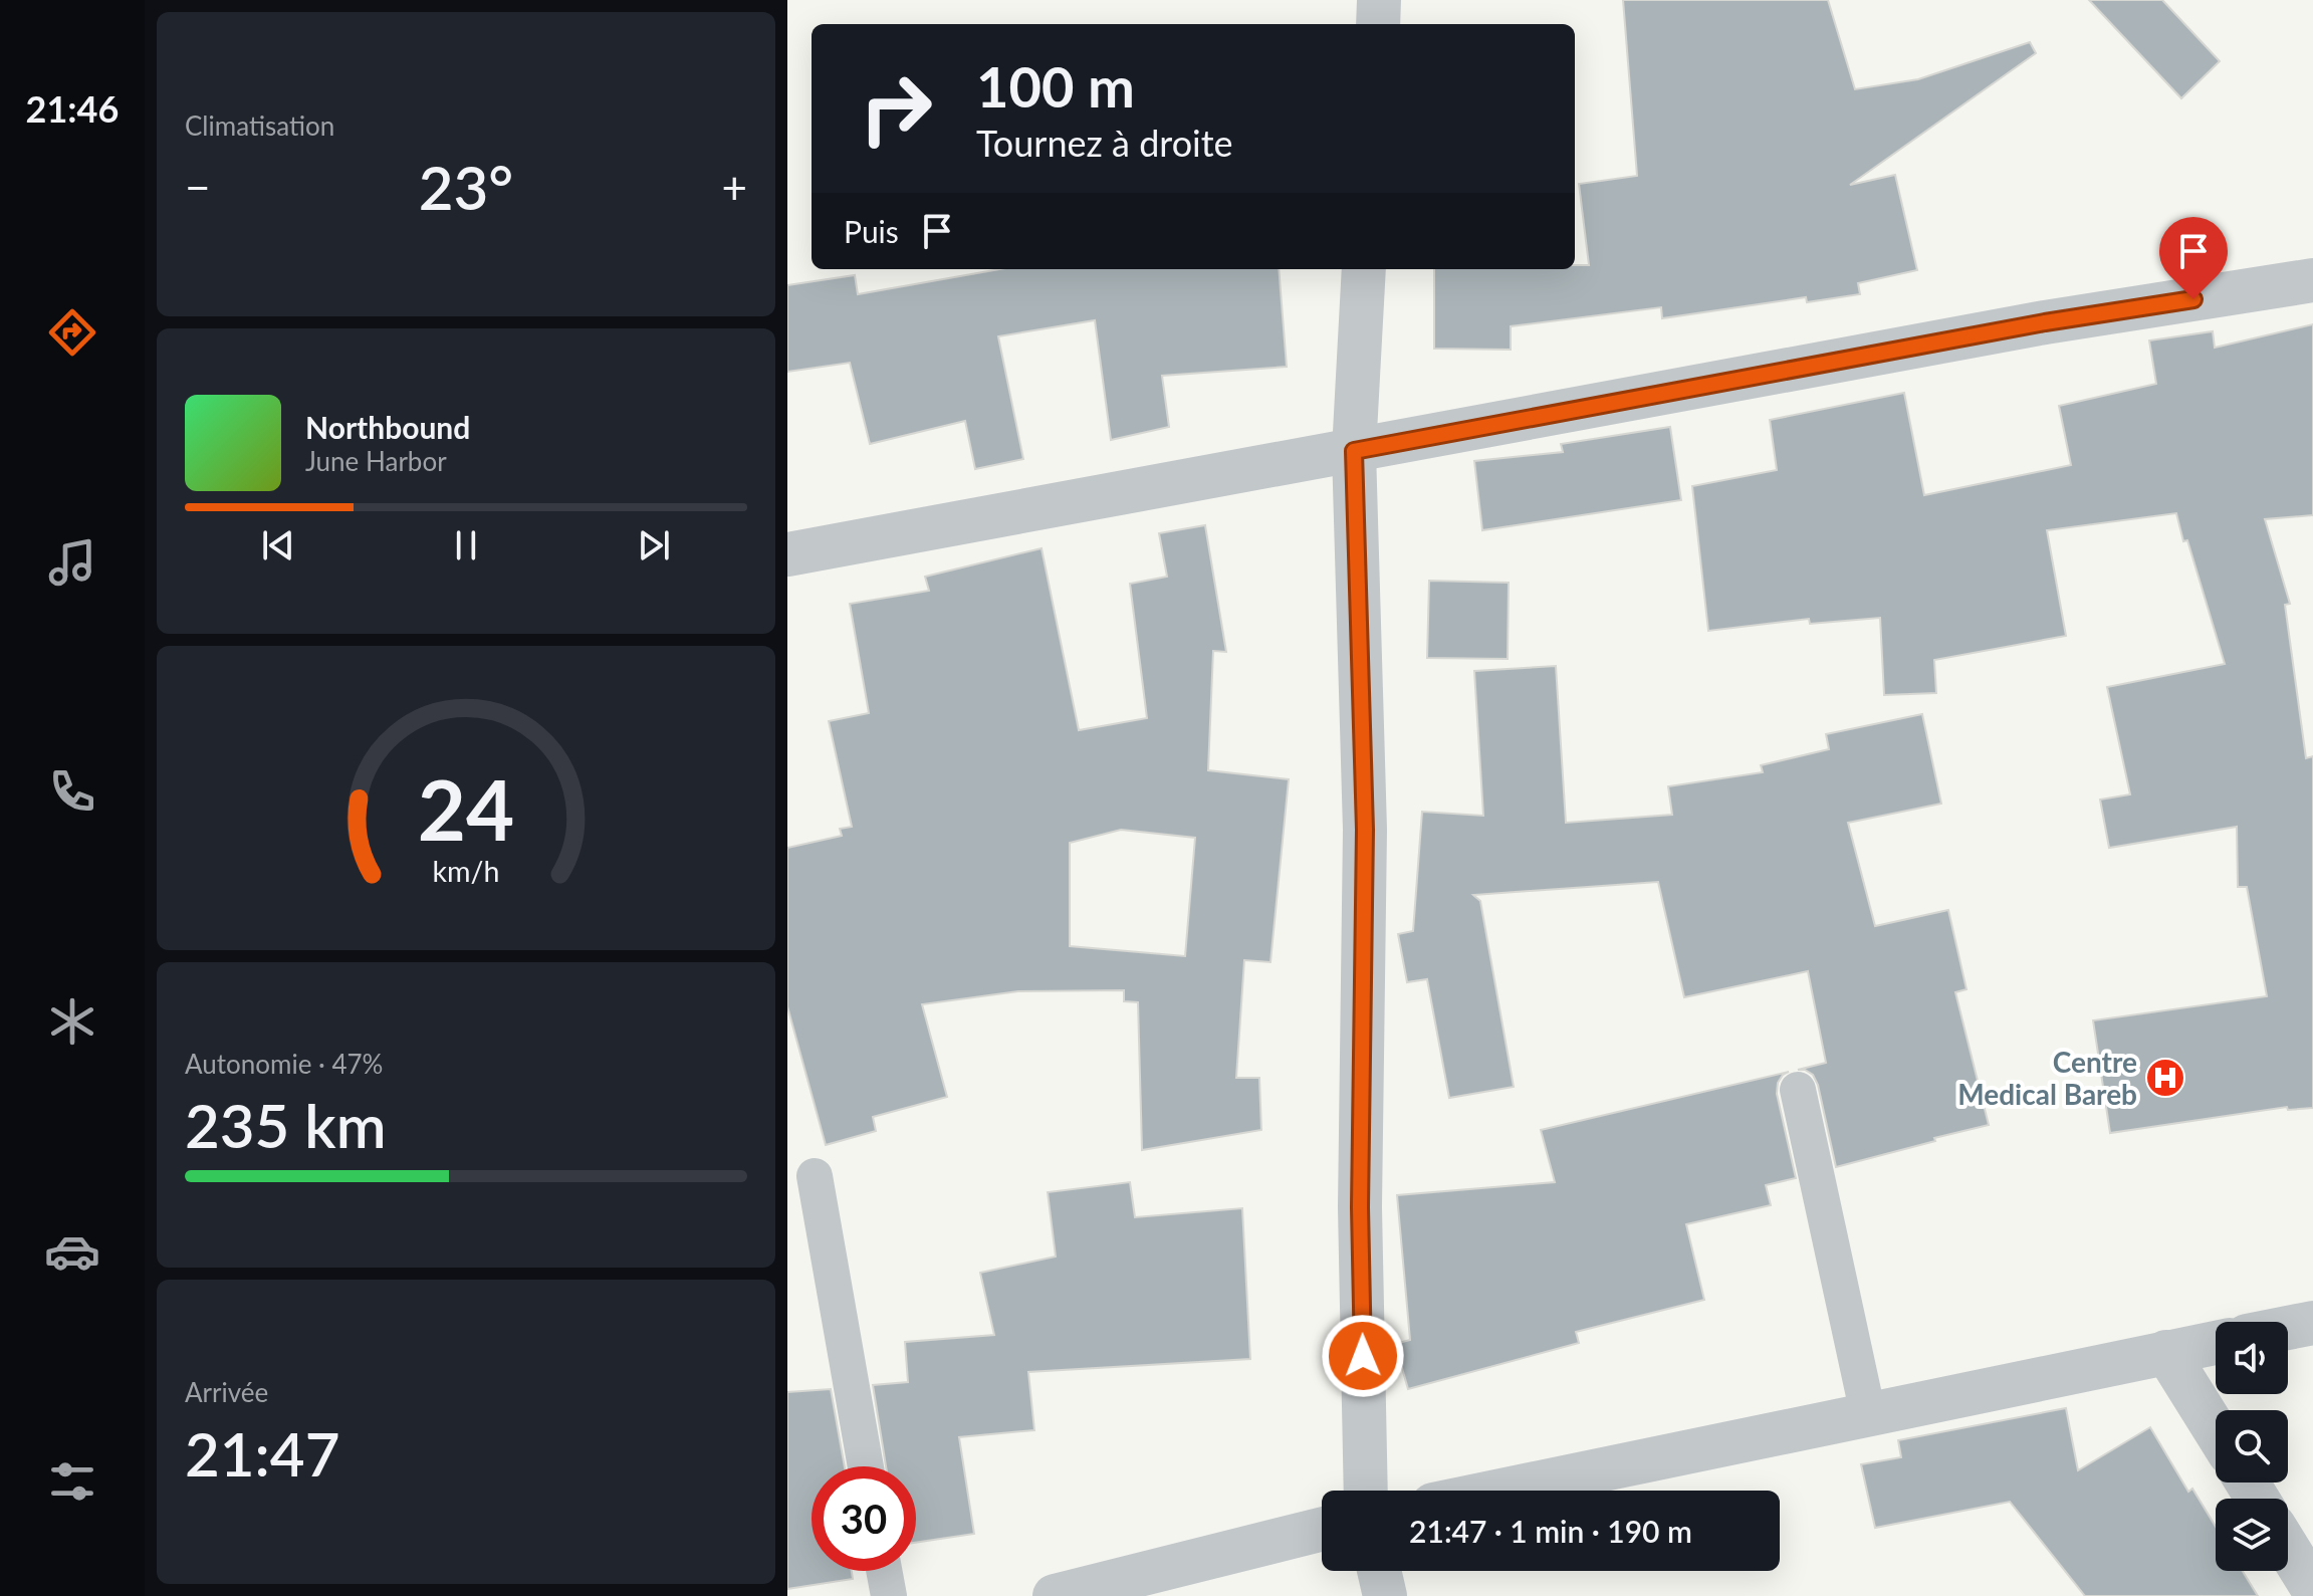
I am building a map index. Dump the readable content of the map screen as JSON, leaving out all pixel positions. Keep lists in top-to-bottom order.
{
  "places": {
    "hospital": ["Centre Medical Bareb"]
  },
  "page": {
    "tabs": "21:46",
    "tile": [
      "Climatisation",
      ["Autonomie · 47%", "235 km"],
      ["Arrivée", "21:47"]
    ],
    "turn": ["100 m", "Tournez à droite"],
    "heat": ["−", "23°", "+"],
    "then": "Puis",
    "song": ["Northbound", "June Harbor"],
    "limit": "30",
    "trip": "21:47 · 1 min · 190 m",
    "gauge": ["24", "km/h"]
  }
}
